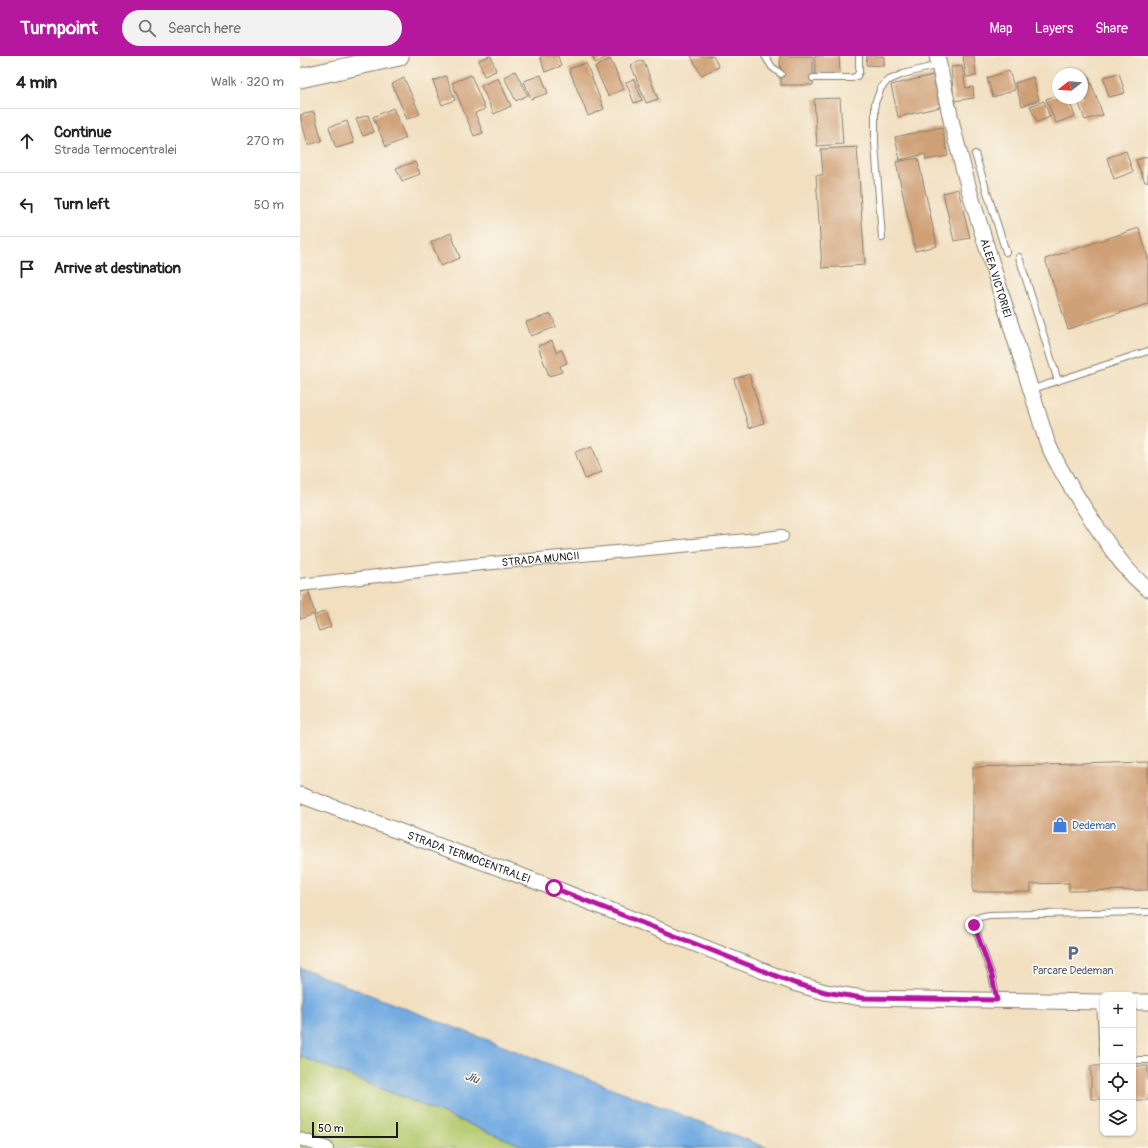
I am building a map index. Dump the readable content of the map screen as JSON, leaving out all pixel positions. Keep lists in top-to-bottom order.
{
  "streets": {
    "street": ["ALEEA VICTORIEI", "STRADA MUNCII", "STRADA TERMOCENTRALEI"]
  },
  "water": ["Jiu"],
  "places": {
    "shop": ["Dedeman"],
    "parking": ["Parcare Dedeman"]
  },
  "scale_bar": "50 m",
  "north": "left",
  "page": {
    "header": "Turnpoint",
    "search": "Search here",
    "nav": ["Map", "Layers", "Share"],
    "heading": ["4 min", "Walk · 320 m"],
    "list": [
      ["Continue", "Strada Termocentralei", "270 m"],
      ["Turn left", "50 m"],
      "Arrive at destination"
    ],
    "map_buttons": ["+", "−"],
    "scale": "50 m"
  }
}
